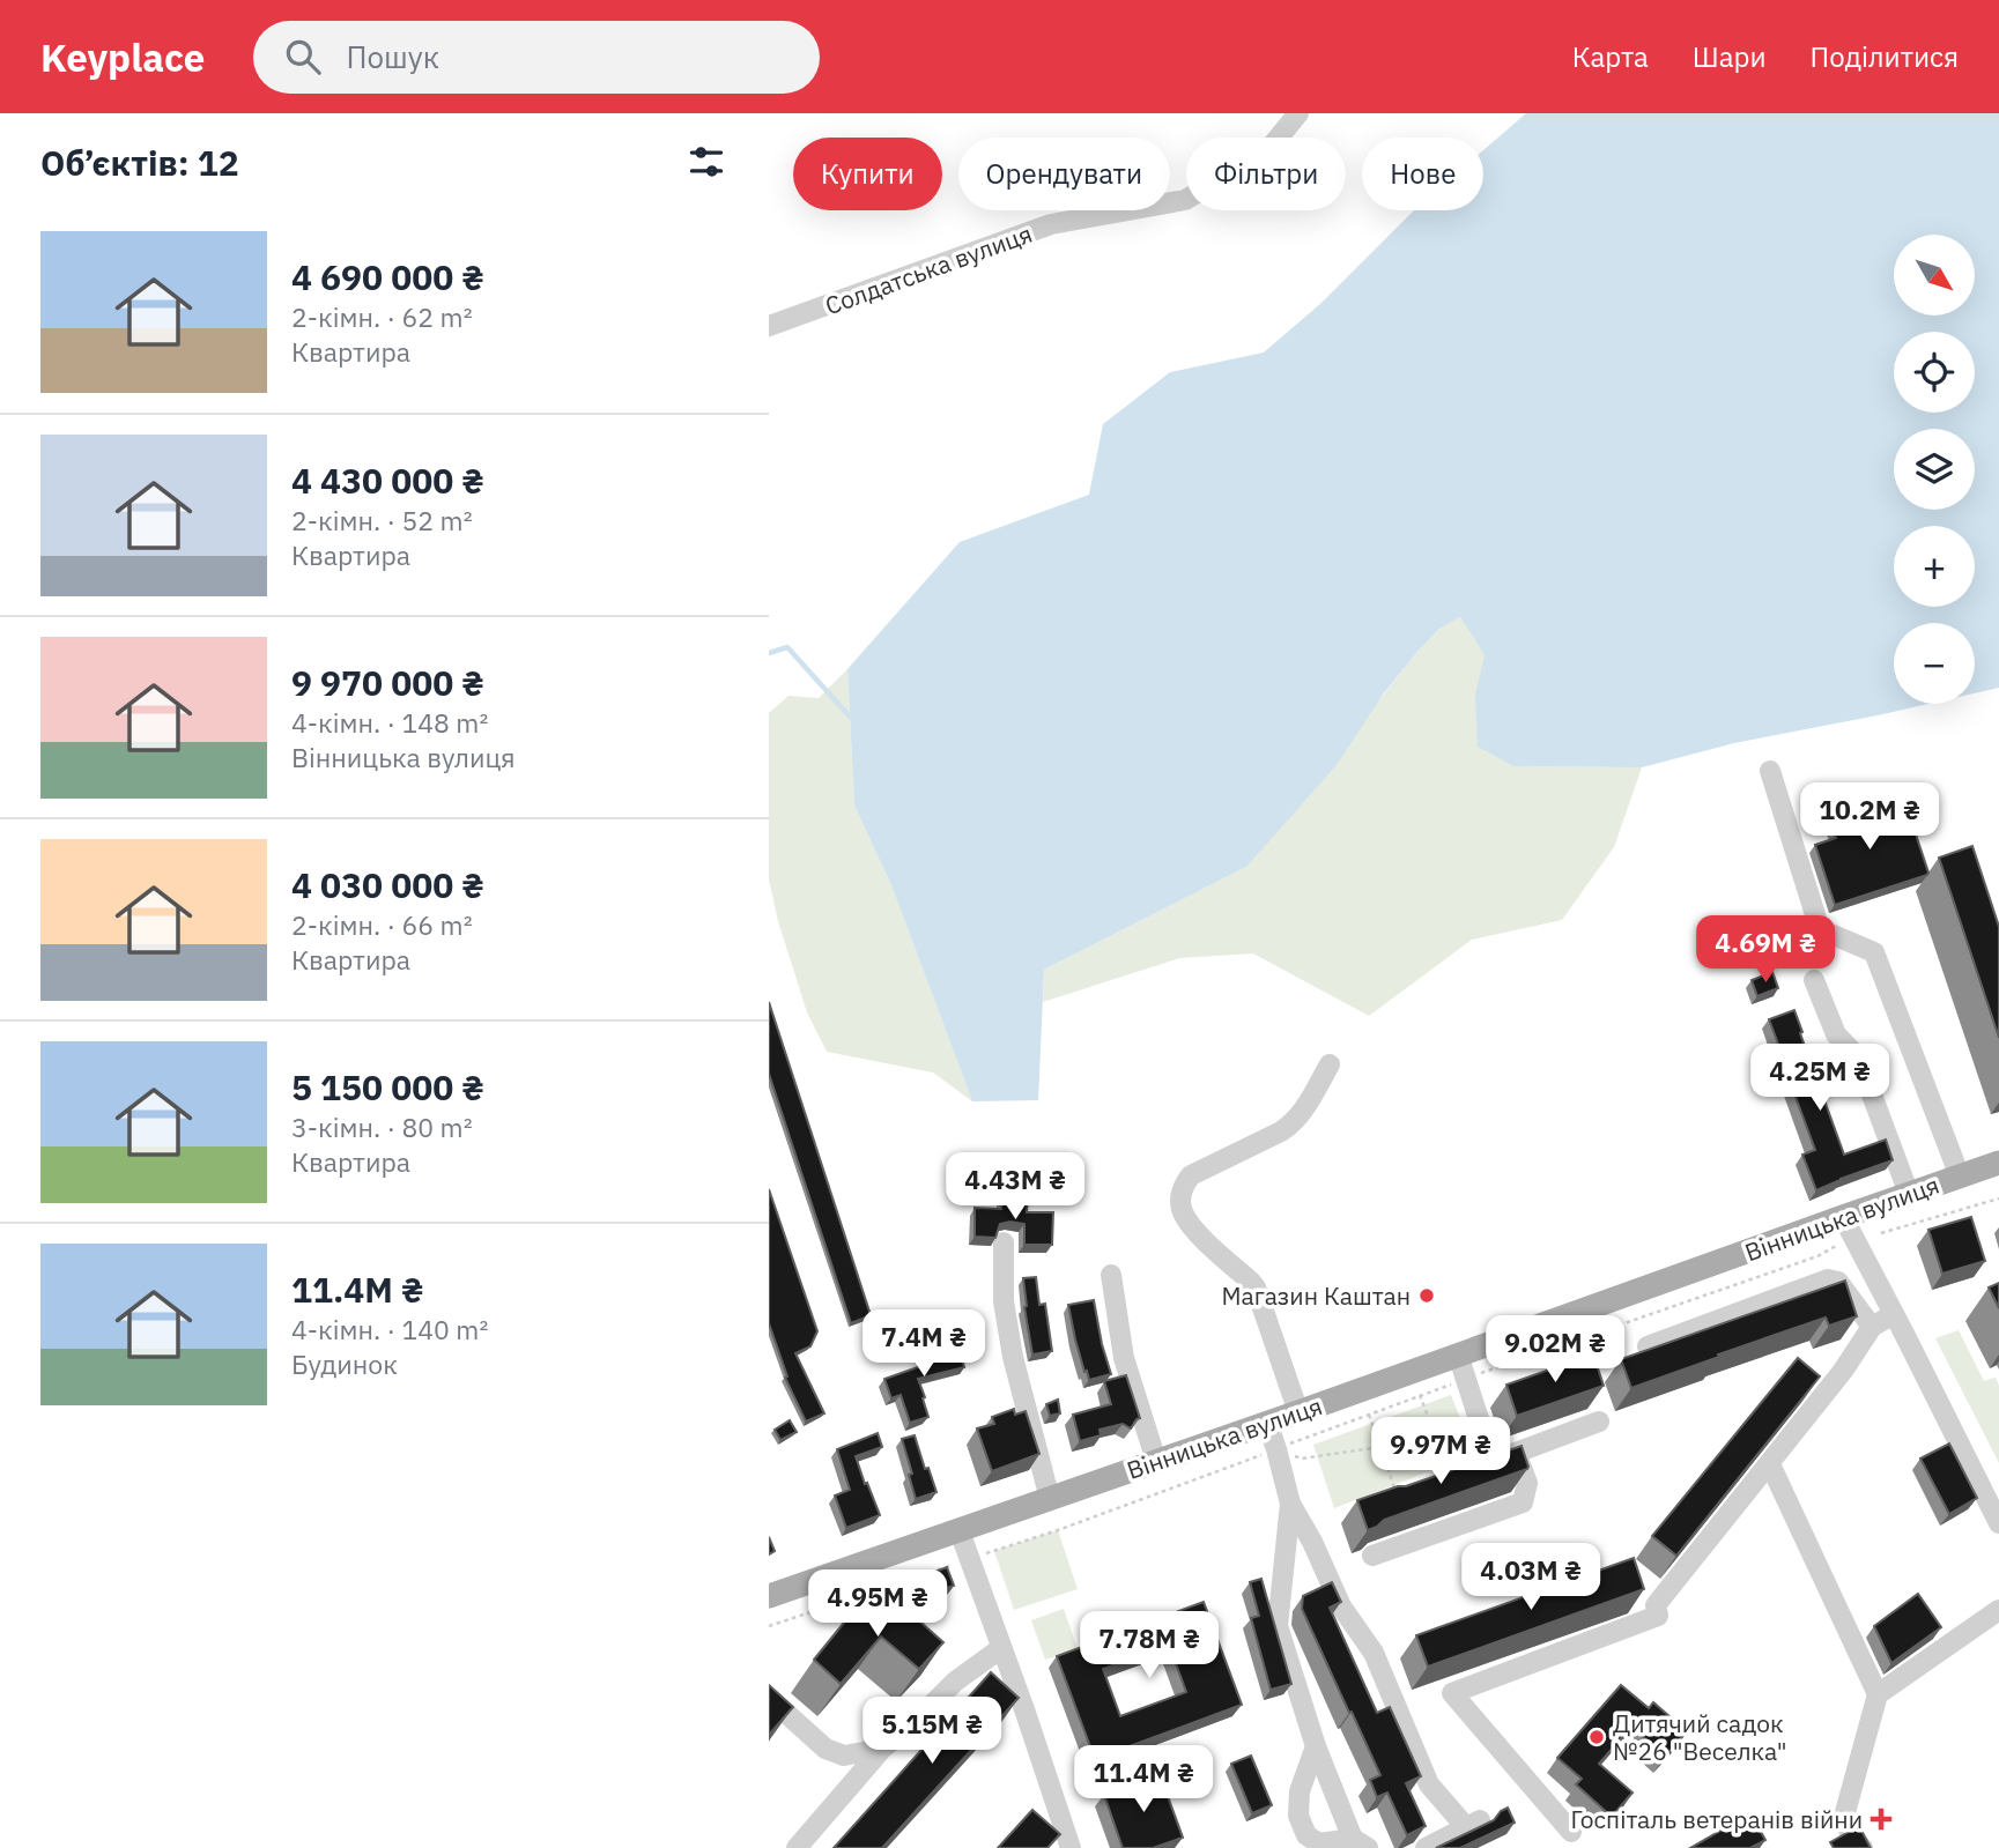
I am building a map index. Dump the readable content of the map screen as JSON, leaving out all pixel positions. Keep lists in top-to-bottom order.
{
  "streets": {
    "main road": ["Вінницька вулиця"],
    "street": ["Солдатська вулиця"]
  },
  "places": {
    "other": ["Магазин Каштан", "Дитячий садок №26 \"Веселка\""],
    "health": ["Госпіталь ветеранів війни"]
  },
  "north": "bottom right",
  "page": {
    "header": "Keyplace",
    "search": "Пошук",
    "nav": ["Карта", "Шари", "Поділитися"],
    "heading": "Об’єктів: 12",
    "chip": [
      "Купити",
      "Орендувати",
      "Фільтри",
      "Нове"
    ],
    "list": [
      {
        "name": "4 690 000 ₴",
        "note": "2-кімн. · 62 m² · Квартира"
      },
      {
        "name": "4 430 000 ₴",
        "note": "2-кімн. · 52 m² · Квартира"
      },
      {
        "name": "9 970 000 ₴",
        "note": "4-кімн. · 148 m² · Вінницька вулиця"
      },
      {
        "name": "4 030 000 ₴",
        "note": "2-кімн. · 66 m² · Квартира"
      },
      {
        "name": "5 150 000 ₴",
        "note": "3-кімн. · 80 m² · Квартира"
      },
      {
        "name": "11.4M ₴",
        "note": "4-кімн. · 140 m² · Будинок"
      }
    ],
    "map_buttons": ["+", "−"],
    "price": [
      "10.2M ₴",
      "4.69M ₴",
      "4.25M ₴",
      "4.43M ₴",
      "7.4M ₴",
      "9.02M ₴",
      "9.97M ₴",
      "4.03M ₴",
      "4.95M ₴",
      "7.78M ₴",
      "5.15M ₴",
      "11.4M ₴"
    ]
  }
}
